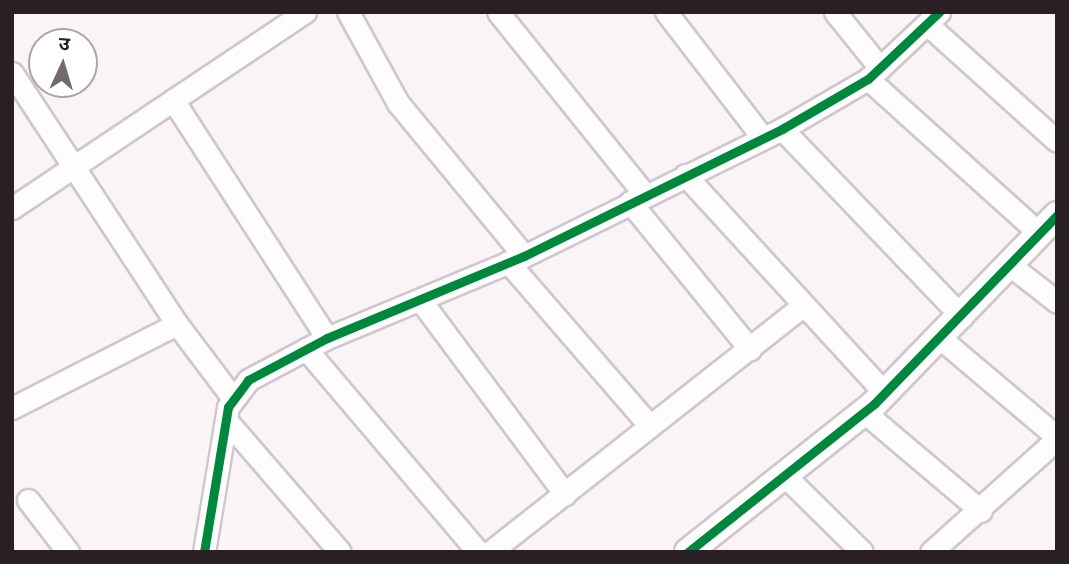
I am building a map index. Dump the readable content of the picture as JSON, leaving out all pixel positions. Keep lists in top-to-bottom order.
{
  "north": "top"
}
